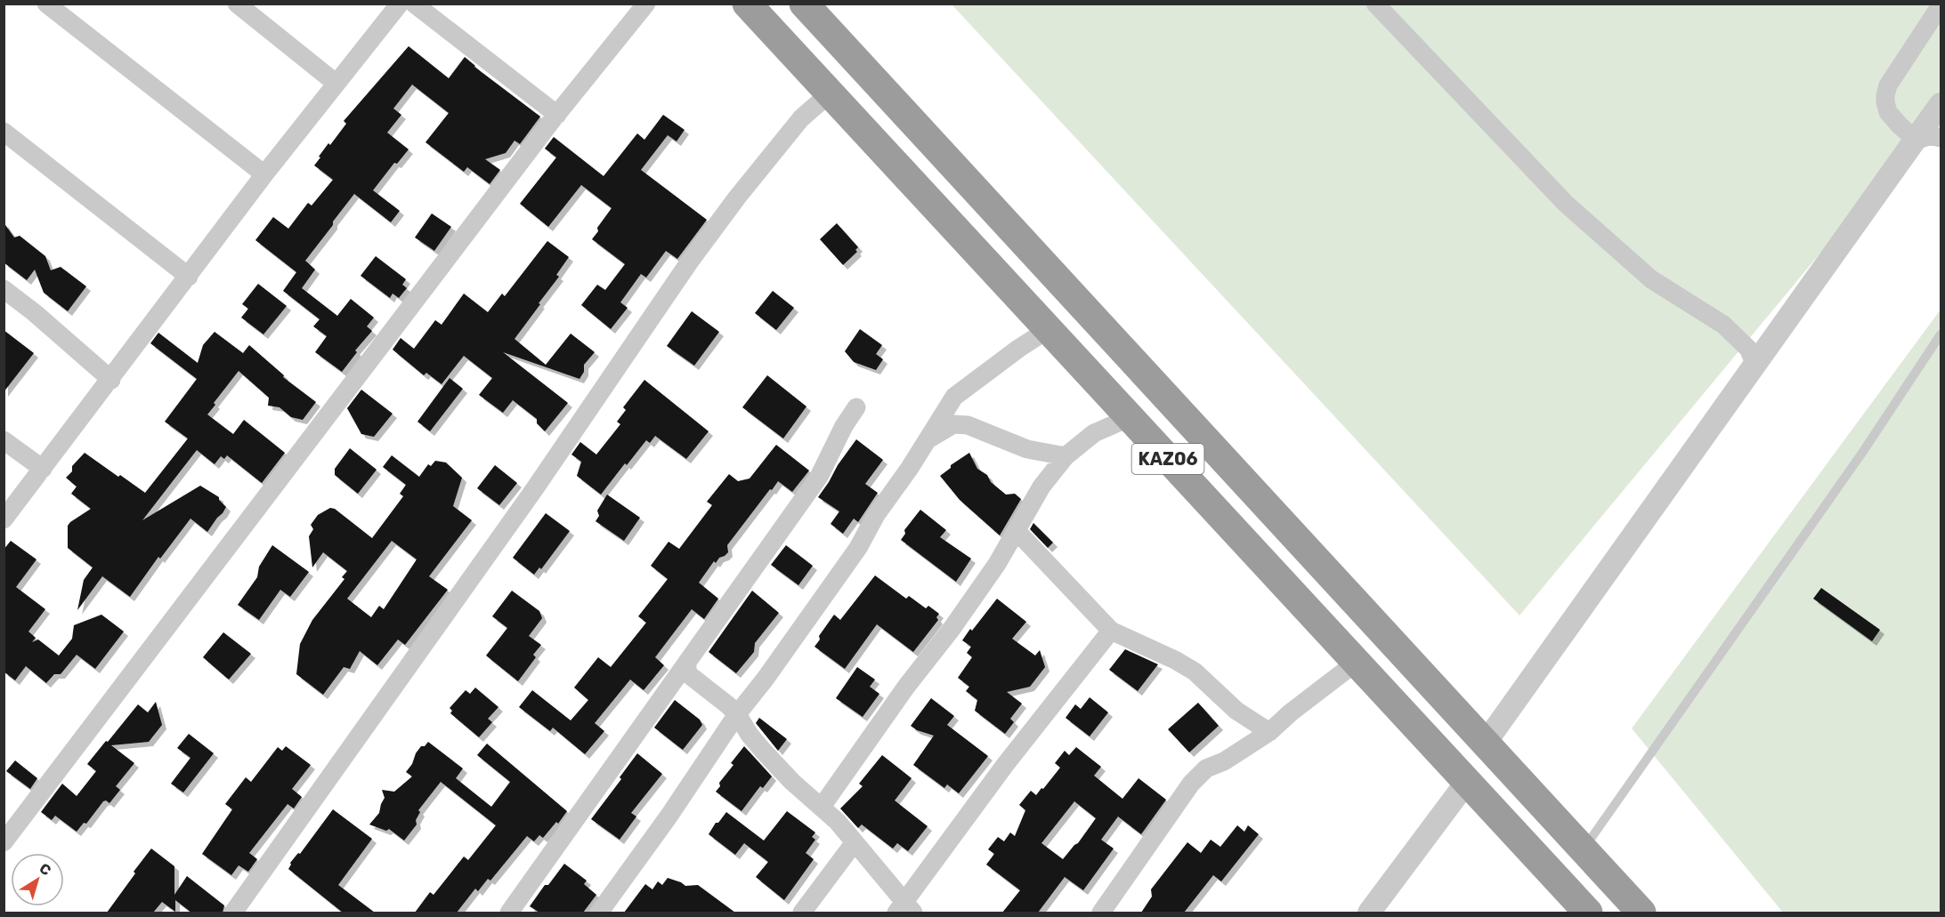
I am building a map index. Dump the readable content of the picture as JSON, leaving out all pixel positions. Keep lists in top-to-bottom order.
{
  "streets": {
    "highway": ["KАZ06"]
  },
  "north": "top right"
}
